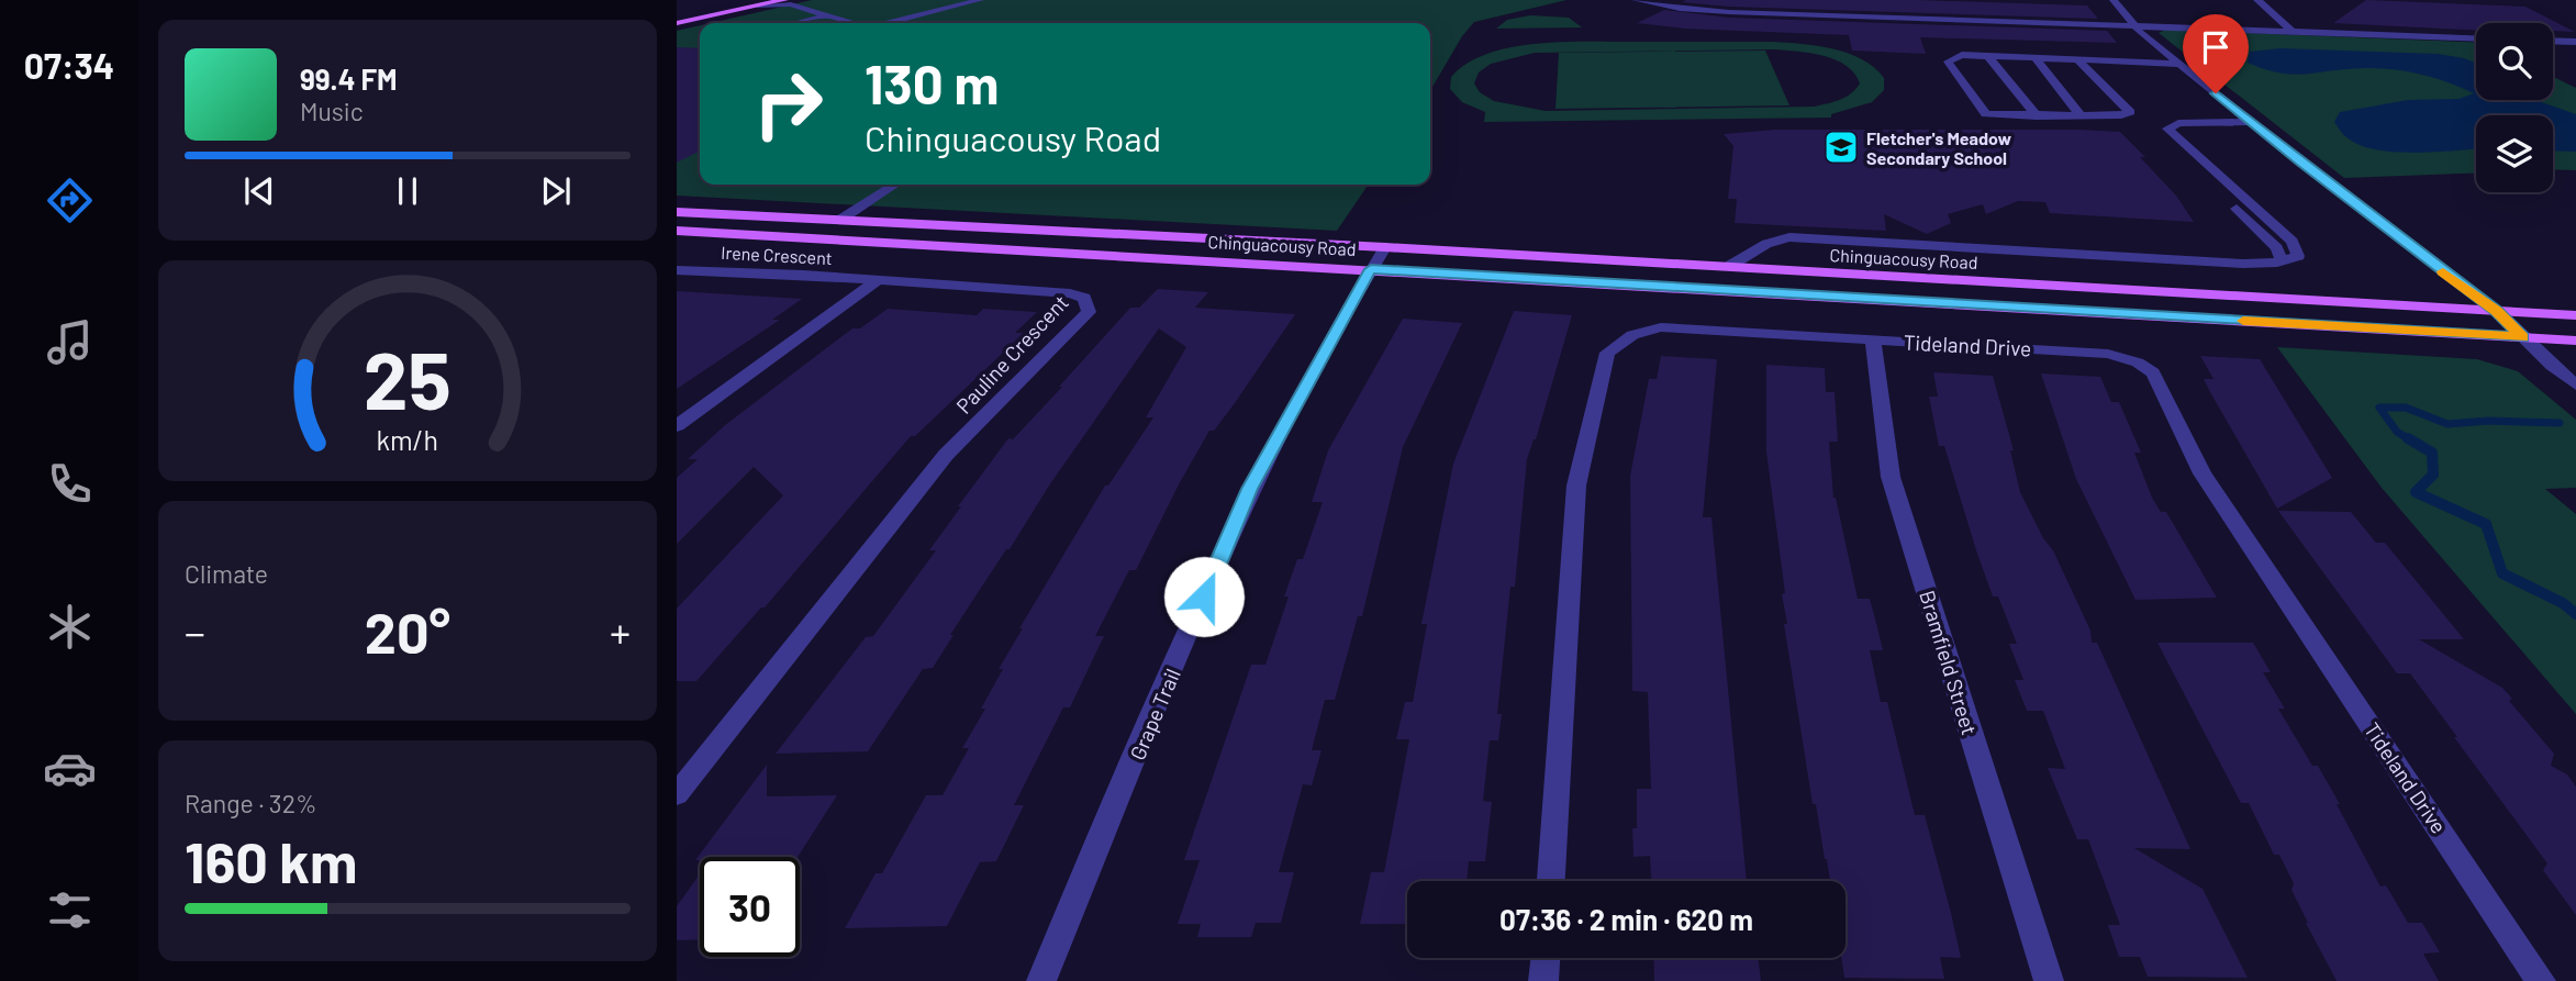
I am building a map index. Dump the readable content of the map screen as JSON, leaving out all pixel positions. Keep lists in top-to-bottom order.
{
  "streets": {
    "main road": ["Chinguacousy Road"],
    "street": [
      "Irene Crescent",
      "Tideland Drive",
      "Pauline Crescent",
      "Bramfield Street",
      "Grape Trail"
    ]
  },
  "crossings": [
    ["Chinguacousy Road", "Grape Trail"],
    ["Irene Crescent", "Pauline Crescent"],
    ["Tideland Drive", "Bramfield Street"]
  ],
  "places": {
    "school or university": ["Fletcher's Meadow Secondary School"]
  },
  "page": {
    "tabs": "07:34",
    "turn": ["130 m", "Chinguacousy Road"],
    "song": ["99.4 FM", "Music"],
    "tile": [
      "Climate",
      ["Range · 32%", "160 km"]
    ],
    "heat": ["−", "20°", "+"],
    "limit": "30",
    "trip": "07:36 · 2 min · 620 m",
    "gauge": ["25", "km/h"]
  }
}
